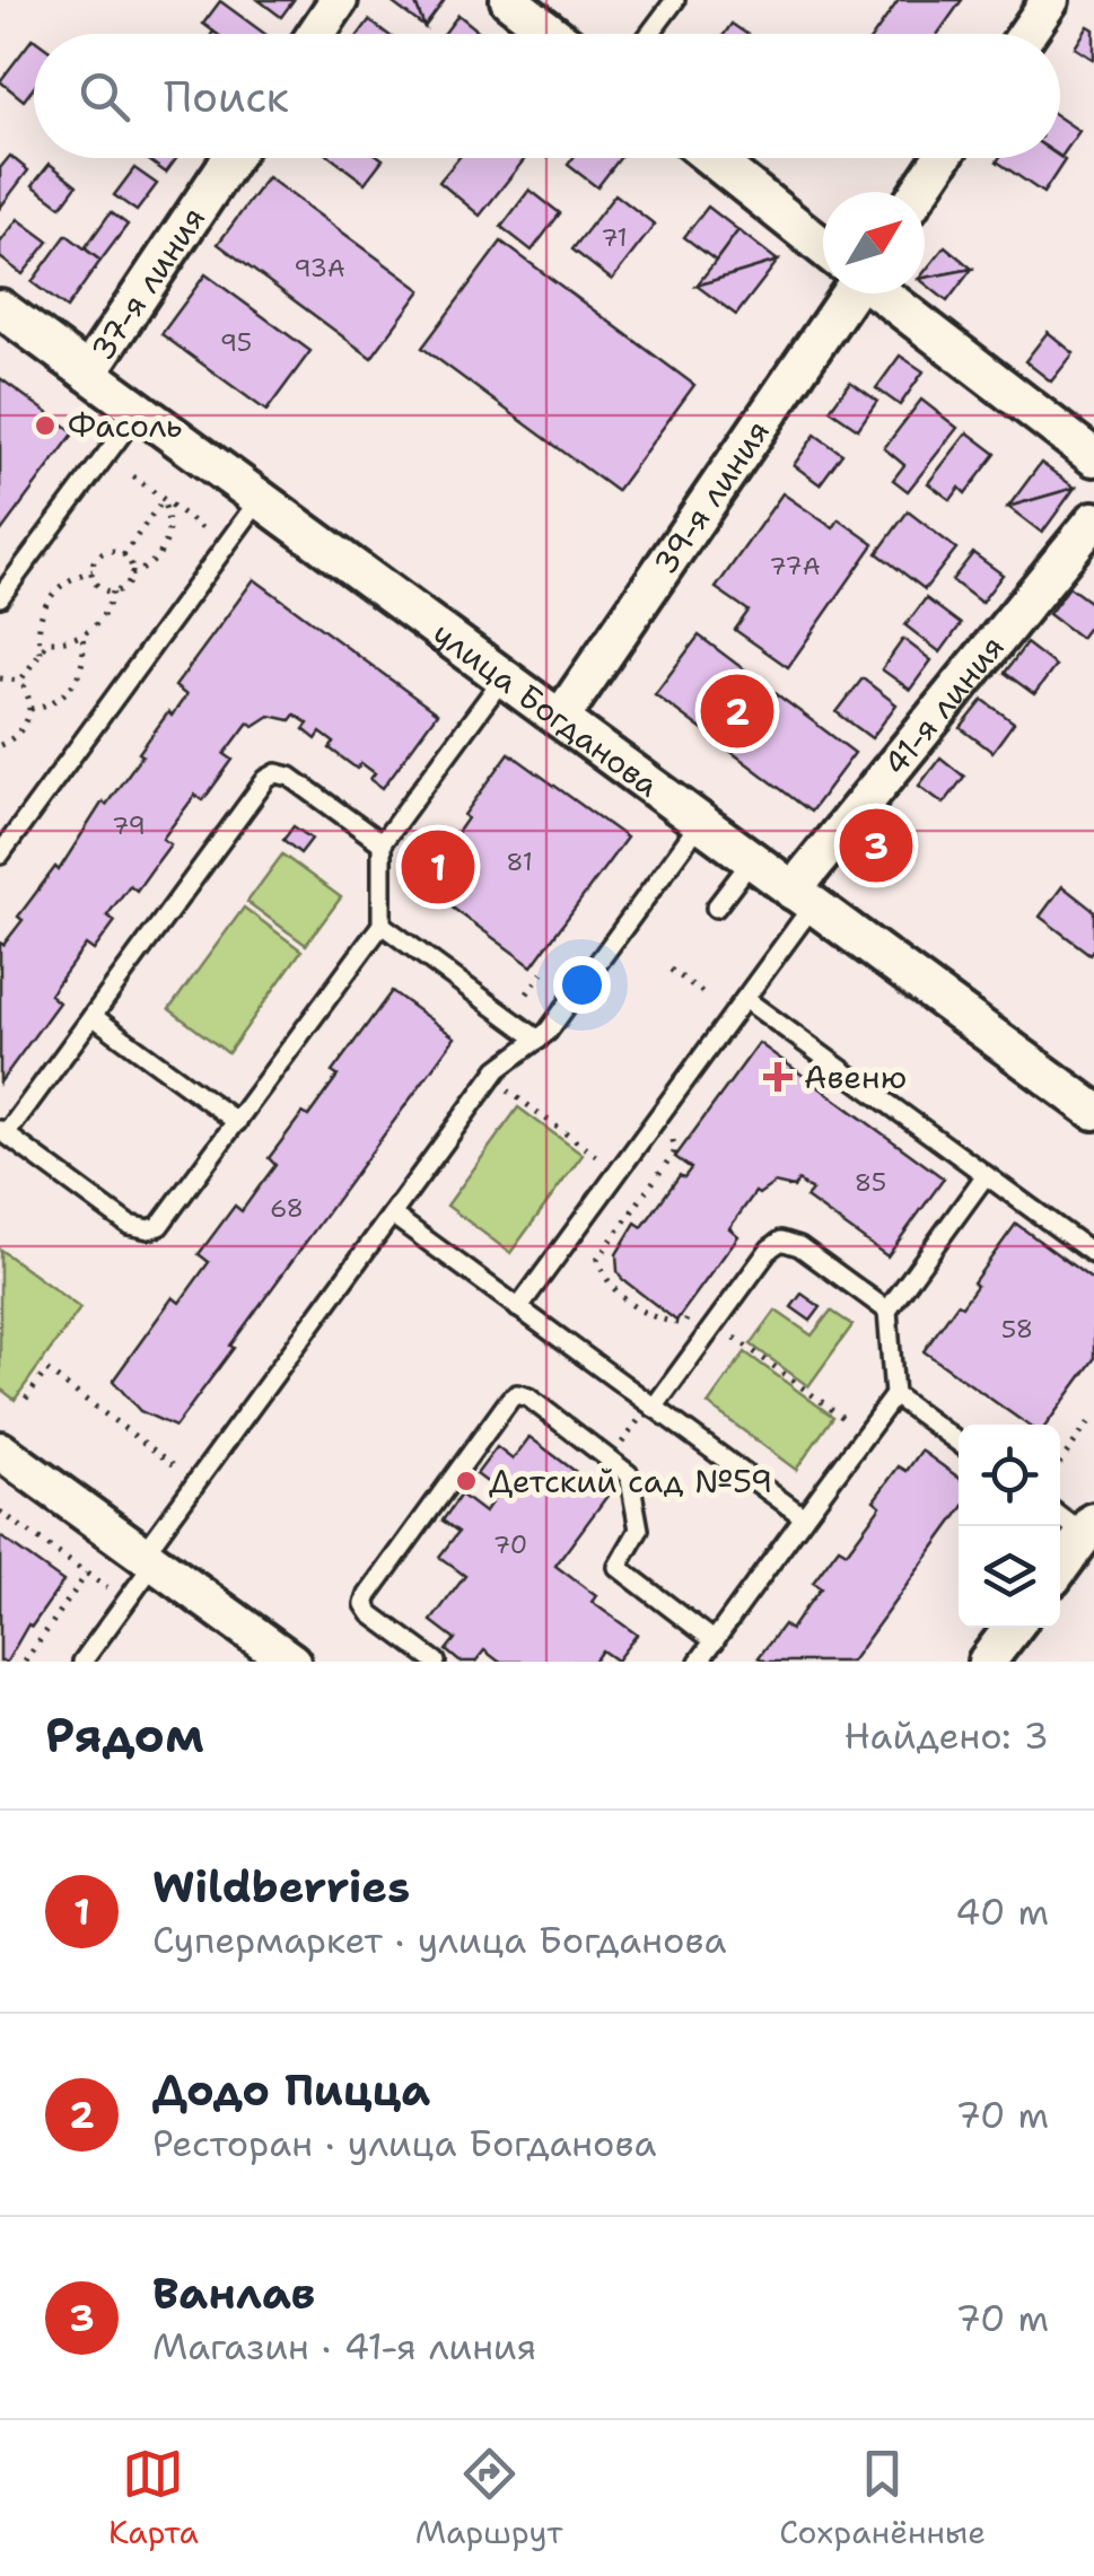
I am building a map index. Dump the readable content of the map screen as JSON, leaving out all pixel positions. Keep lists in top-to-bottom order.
{
  "streets": {
    "street": [
      "37-я линия",
      "39-я линия",
      "41-я линия",
      "улица Богданова"
    ]
  },
  "crossings": [
    ["37-я линия", "улица Богданова"],
    ["39-я линия", "улица Богданова"],
    ["41-я линия", "улица Богданова"]
  ],
  "places": {
    "other": ["Фасоль", "Детский сад №59"],
    "health": ["Авеню"]
  },
  "house_numbers": [
    "71",
    "93А",
    "95",
    "77А",
    "79",
    "81",
    "85",
    "68",
    "58",
    "70"
  ],
  "north": "top right",
  "page": {
    "search": "Поиск",
    "pins": ["2", "3", "1"],
    "heading": ["Рядом", "Найдено: 3"],
    "list": [
      {
        "mark": "1",
        "name": "Wildberries",
        "note": "Супермаркет · улица Богданова",
        "value": "40 m"
      },
      {
        "mark": "2",
        "name": "Додо Пицца",
        "note": "Ресторан · улица Богданова",
        "value": "70 m"
      },
      {
        "mark": "3",
        "name": "Ванлав",
        "note": "Магазин · 41-я линия",
        "value": "70 m"
      }
    ],
    "nav": ["Карта", "Маршрут", "Сохранённые"]
  }
}
